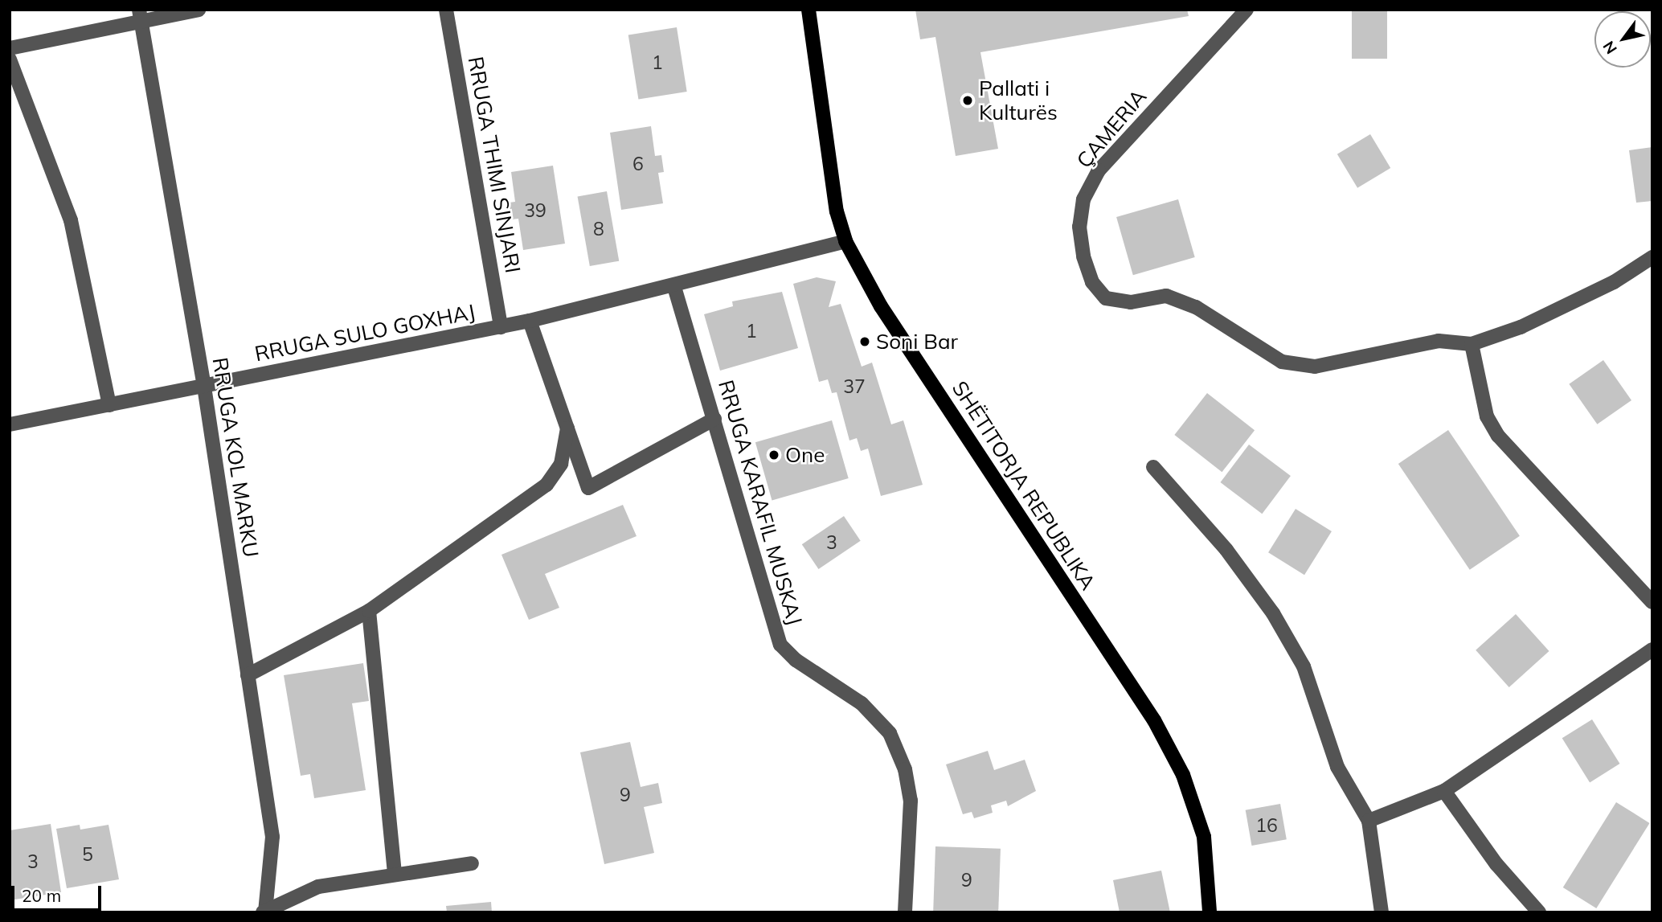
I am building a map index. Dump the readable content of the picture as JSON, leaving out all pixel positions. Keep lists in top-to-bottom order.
{
  "streets": {
    "main road": ["SHËTITORJA REPUBLIKA"],
    "street": [
      "ÇAMERIA",
      "RRUGA THIMI SINJARI",
      "RRUGA SULO GOXHAJ",
      "RRUGA KOL MARKU",
      "RRUGA KARAFIL MUSKAJ"
    ]
  },
  "crossings": [
    ["RRUGA THIMI SINJARI", "RRUGA SULO GOXHAJ"],
    ["RRUGA SULO GOXHAJ", "RRUGA KOL MARKU"],
    ["RRUGA SULO GOXHAJ", "SHËTITORJA REPUBLIKA"],
    ["RRUGA SULO GOXHAJ", "RRUGA KARAFIL MUSKAJ"]
  ],
  "places": ["Pallati i Kulturës", "Soni Bar", "One"],
  "house_numbers": [
    "1",
    "6",
    "39",
    "8",
    "1",
    "37",
    "3",
    "9",
    "16",
    "5",
    "3",
    "9"
  ],
  "scale_bar": "20 m",
  "north": "bottom left"
}
